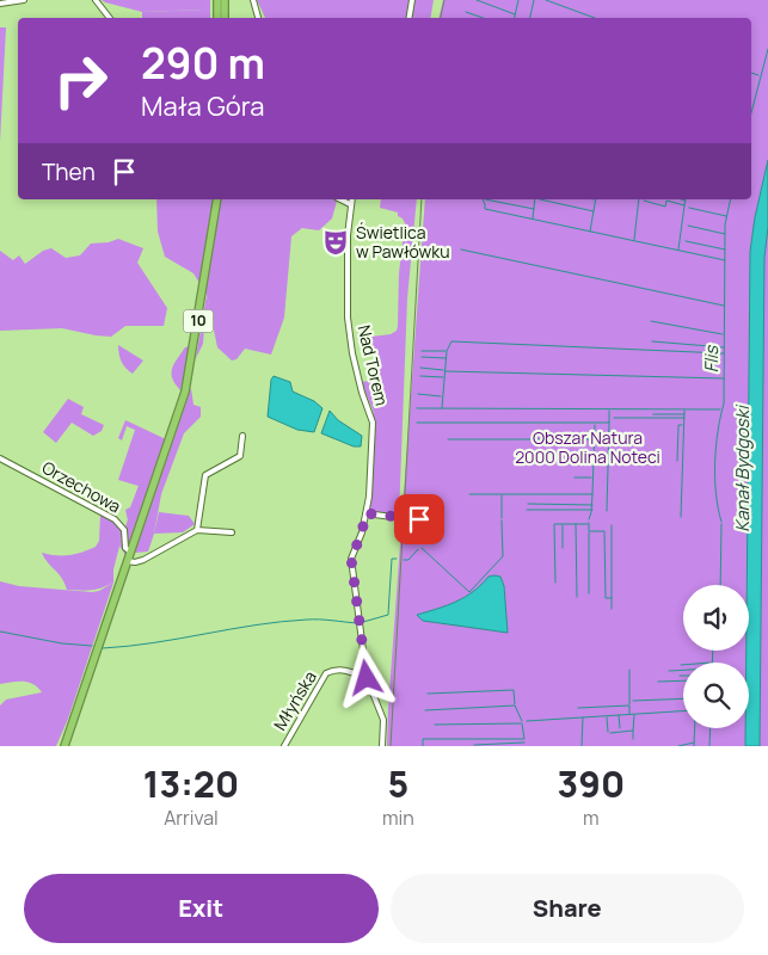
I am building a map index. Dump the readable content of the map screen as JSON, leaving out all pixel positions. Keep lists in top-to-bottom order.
{
  "streets": {
    "highway": ["10"],
    "street": ["Nad Torem", "Orzechowa", "Młyńska"]
  },
  "crossings": [
    ["10", "Orzechowa"],
    ["Nad Torem", "Młyńska"]
  ],
  "water": ["Flis", "Kanał Bydgoski"],
  "parks": ["Obszar Natura 2000 Dolina Noteci"],
  "places": {
    "theatre": ["Świetlica w Pawłówku"]
  },
  "page": {
    "turn": ["290 m", "Mała Góra"],
    "then": "Then",
    "eta": [
      "13:20",
      "Arrival",
      "5",
      "min",
      "390",
      "m"
    ],
    "buttons": ["Exit", "Share"]
  }
}
